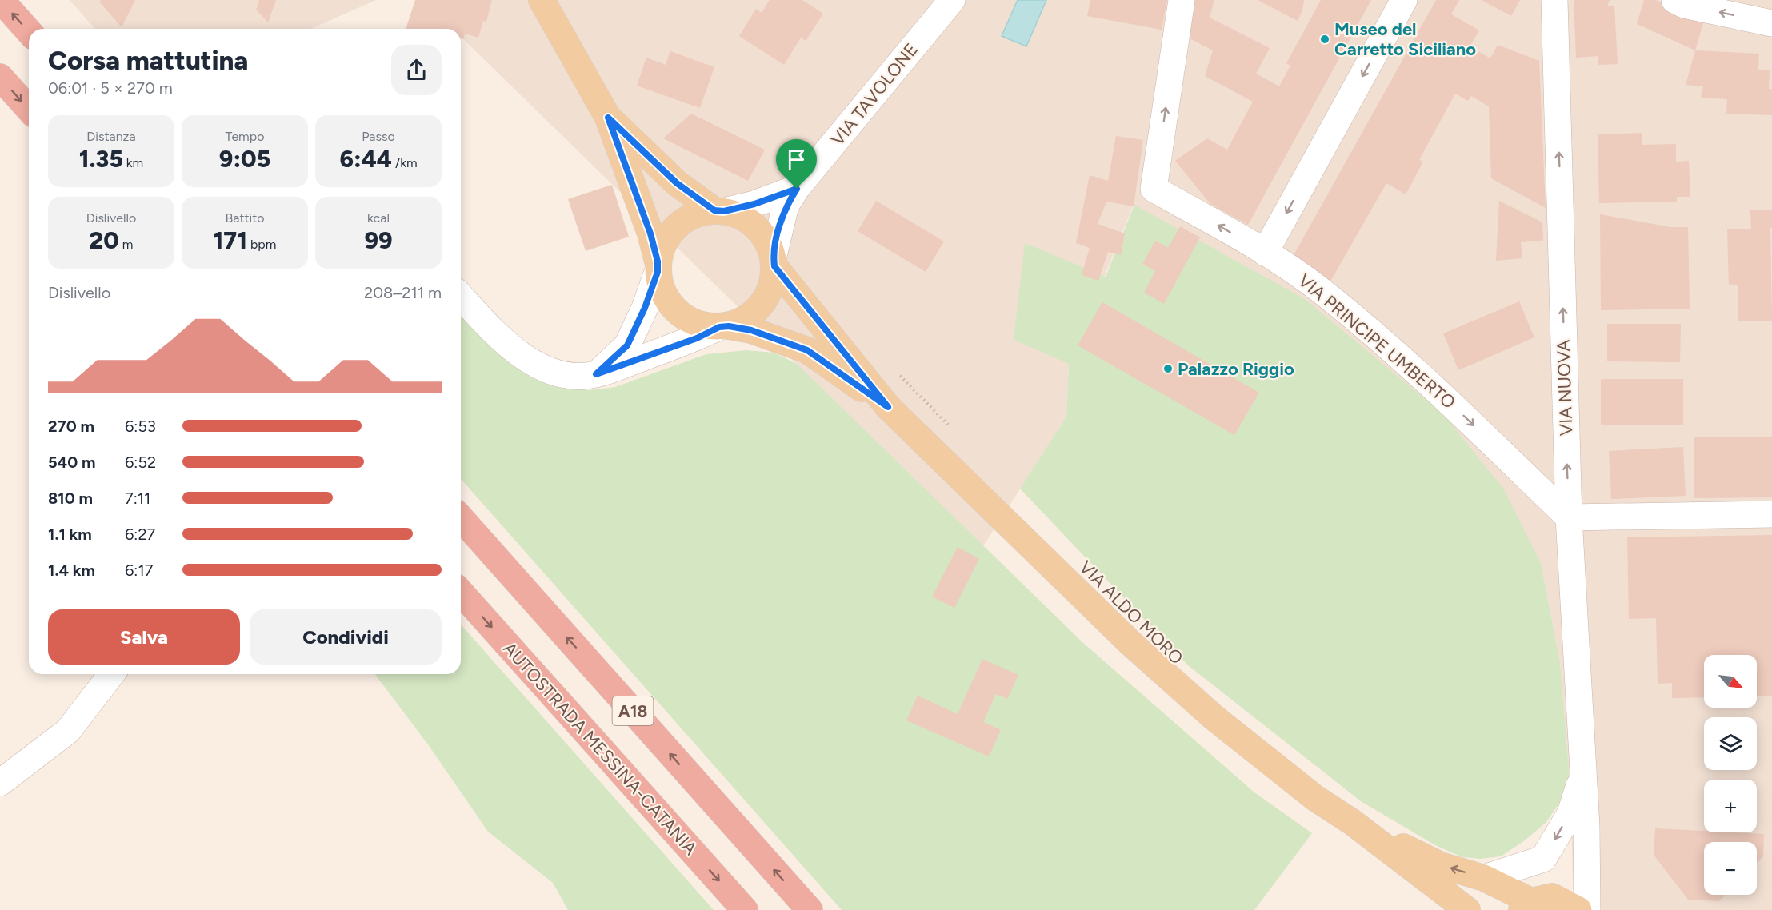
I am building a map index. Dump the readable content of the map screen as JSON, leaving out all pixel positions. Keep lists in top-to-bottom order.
{
  "streets": {
    "highway": ["A18", "AUTOSTRADA MESSINA-CATANIA"],
    "main road": ["VIA ALDO MORO"],
    "street": ["VIA TAVOLONE", "VIA PRINCIPE UMBERTO", "VIA NUOVA"]
  },
  "crossings": [
    ["VIA PRINCIPE UMBERTO", "VIA NUOVA"]
  ],
  "one_way": ["VIA NUOVA"],
  "places": ["Museo del Carretto Siciliano", "Palazzo Riggio"],
  "north": "bottom right",
  "page": {
    "heading": ["Corsa mattutina", "06:01 · 5 × 270 m"],
    "stats": [
      ["Distanza", "1.35 km"],
      ["Tempo", "9:05"],
      ["Passo", "6:44 /km"],
      ["Dislivello", "20 m"],
      ["Battito", "171 bpm"],
      ["kcal", "99"]
    ],
    "chart": ["Dislivello", "208–211 m"],
    "list": [
      {
        "name": "270 m",
        "note": "6:53"
      },
      {
        "name": "540 m",
        "note": "6:52"
      },
      {
        "name": "810 m",
        "note": "7:11"
      },
      {
        "name": "1.1 km",
        "note": "6:27"
      },
      {
        "name": "1.4 km",
        "note": "6:17"
      }
    ],
    "buttons": ["Salva", "Condividi"],
    "map_buttons": ["+", "−"]
  }
}
